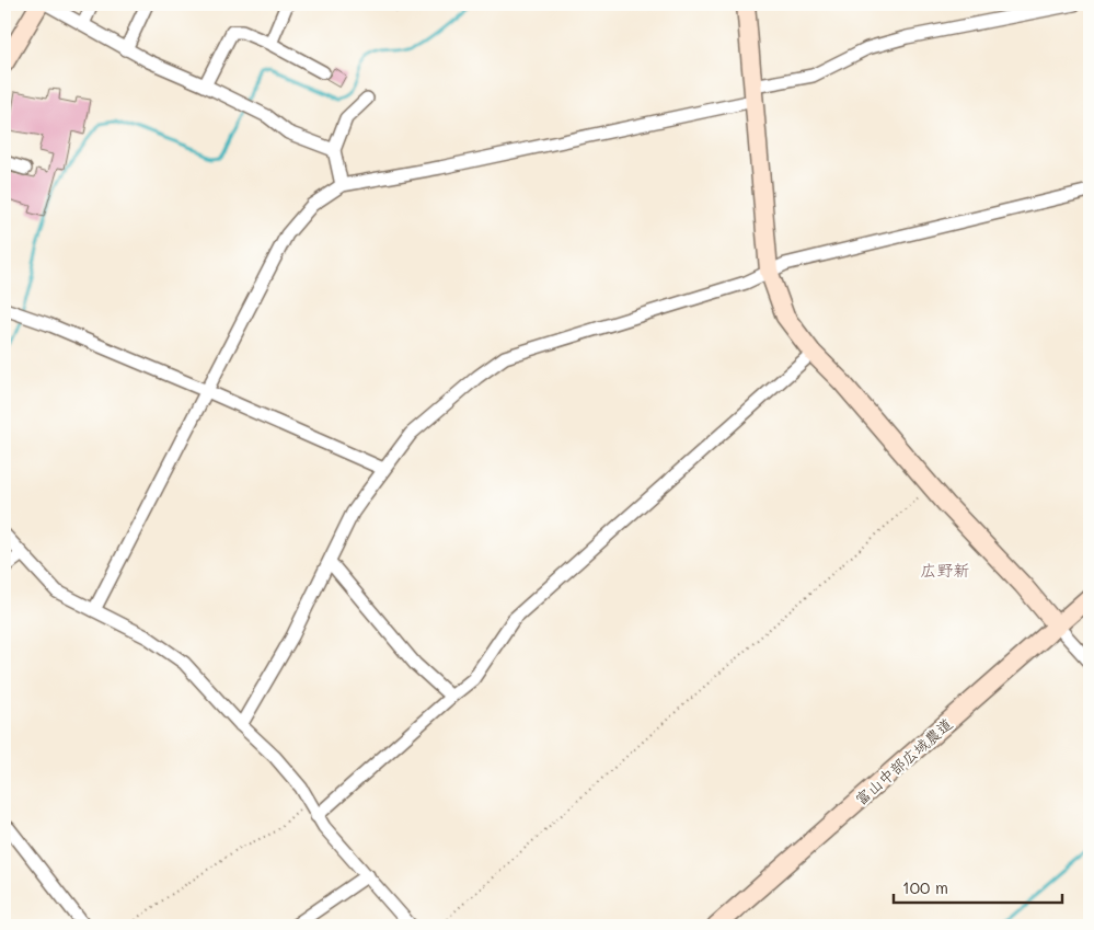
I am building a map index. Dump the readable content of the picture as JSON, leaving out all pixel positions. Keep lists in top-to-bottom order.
{
  "streets": {
    "street": ["富山中部広域農道"]
  },
  "districts": ["広野新"],
  "scale_bar": "100 m"
}
